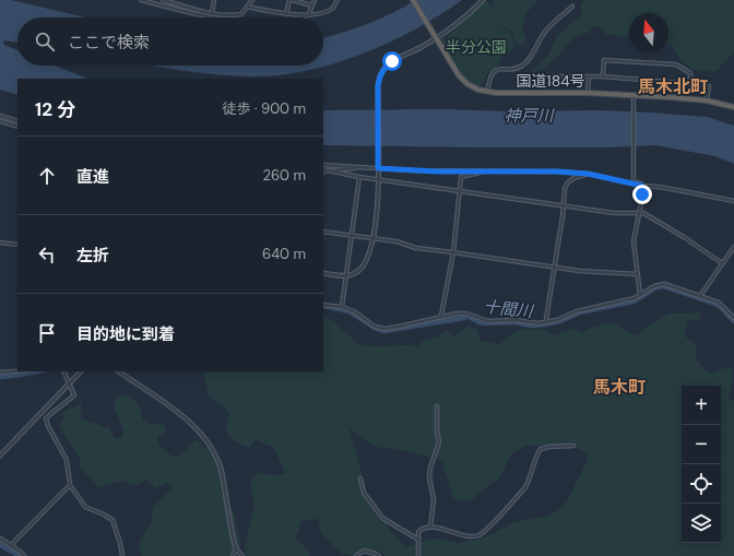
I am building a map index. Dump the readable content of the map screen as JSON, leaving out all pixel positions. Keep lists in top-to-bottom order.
{
  "streets": {
    "highway": ["国道184号"]
  },
  "districts": ["馬木北町", "馬木町"],
  "water": ["神戸川", "十間川"],
  "parks": ["半分公園"],
  "north": "top",
  "page": {
    "search": "ここで検索",
    "heading": ["12 分", "徒歩 · 900 m"],
    "list": [
      ["直進", "260 m"],
      ["左折", "640 m"],
      "目的地に到着"
    ],
    "map_buttons": ["+", "−"]
  }
}
